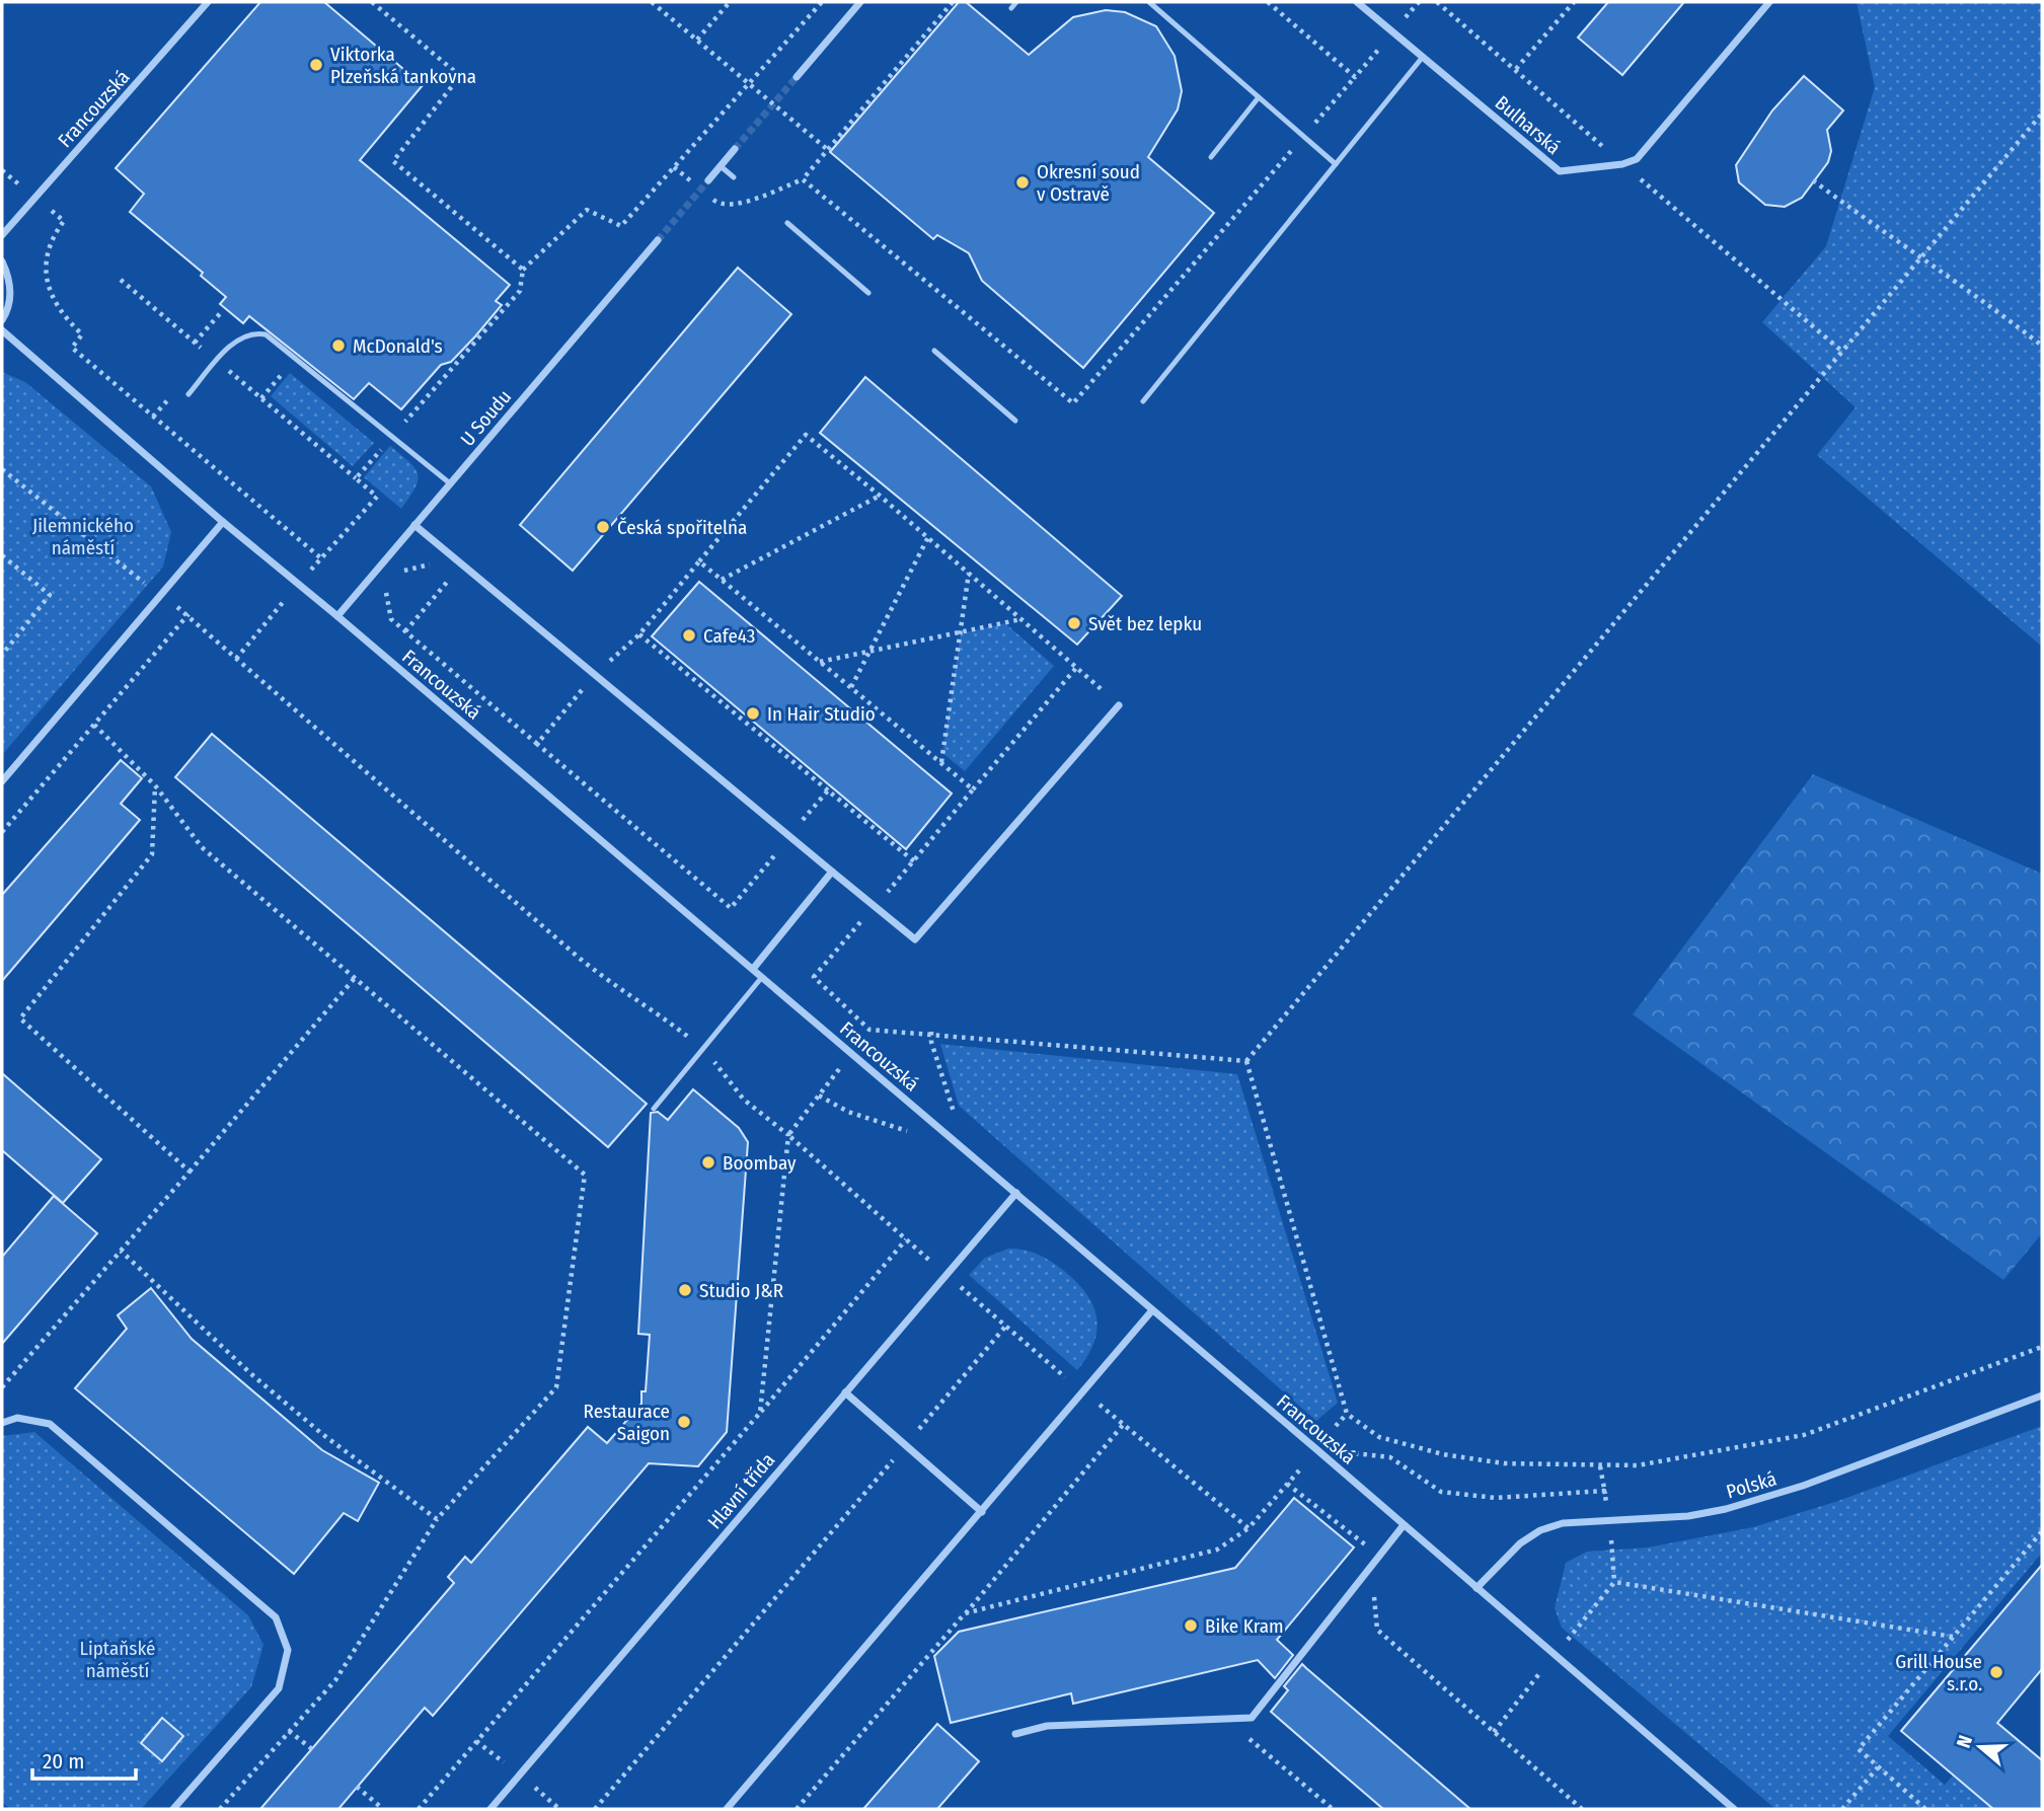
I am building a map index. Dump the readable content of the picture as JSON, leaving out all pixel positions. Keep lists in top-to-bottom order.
{
  "streets": {
    "street": [
      "Francouzská",
      "Bulharská",
      "U Soudu",
      "Polská",
      "Hlavní třída"
    ]
  },
  "crossings": [
    ["Francouzská", "U Soudu"],
    ["Francouzská", "Polská"],
    ["Francouzská", "Hlavní třída"]
  ],
  "parks": ["Jilemnického náměstí", "Liptaňské náměstí"],
  "places": [
    "Viktorka Plzeňská tankovna",
    "Okresní soud v Ostravě",
    "McDonald's",
    "Česká spořitelna",
    "Svět bez lepku",
    "Cafe43",
    "In Hair Studio",
    "Boombay",
    "Studio J&R",
    "Restaurace Saigon",
    "Bike Kram",
    "Grill House s.r.o."
  ],
  "scale_bar": "20 m",
  "north": "left"
}
